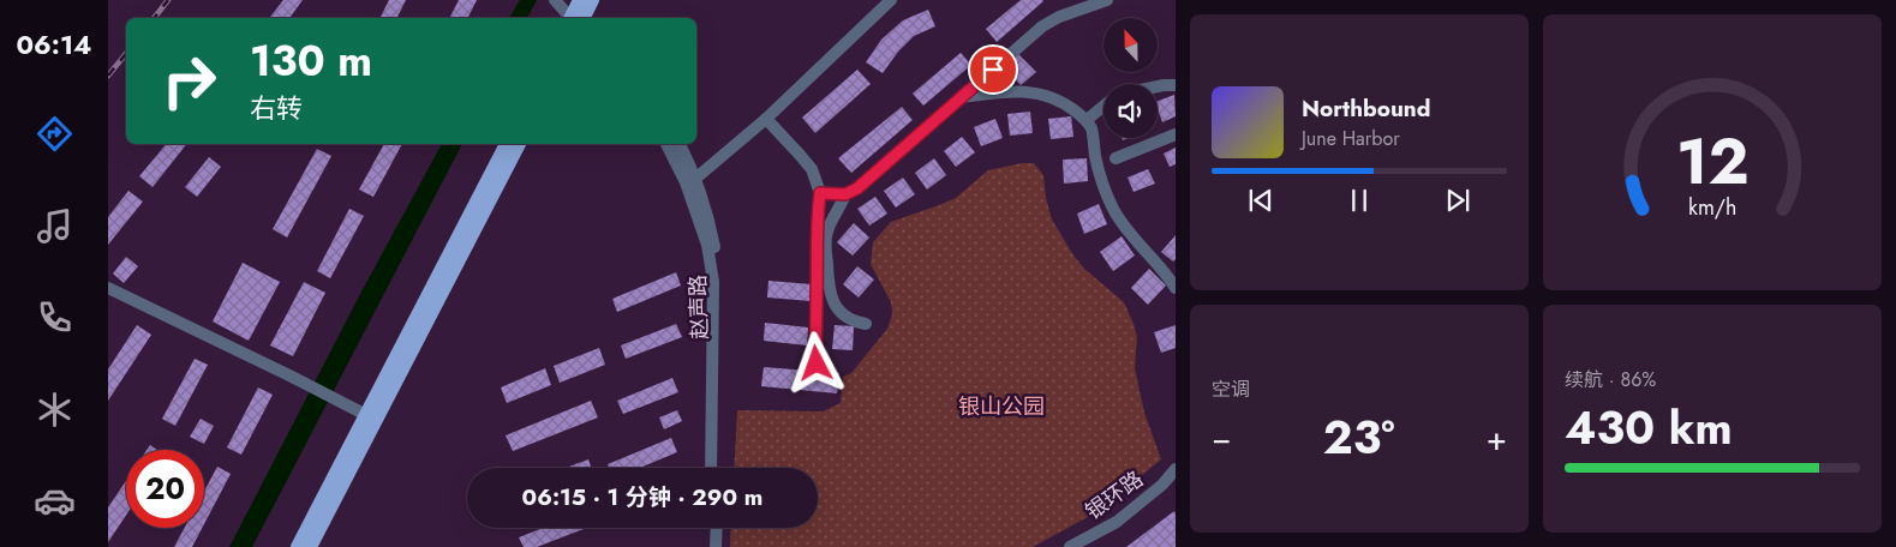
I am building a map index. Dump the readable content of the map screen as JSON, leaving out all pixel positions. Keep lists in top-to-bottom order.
{
  "streets": {
    "street": ["赵声路", "银环路"]
  },
  "parks": ["银山公园"],
  "north": "top",
  "page": {
    "tabs": "06:14",
    "turn": ["130 m", "右转"],
    "song": ["Northbound", "June Harbor"],
    "tile": [
      "空调",
      ["续航 · 86%", "430 km"]
    ],
    "heat": ["−", "23°", "+"],
    "limit": "20",
    "trip": "06:15 · 1 分钟 · 290 m",
    "gauge": ["12", "km/h"]
  }
}
